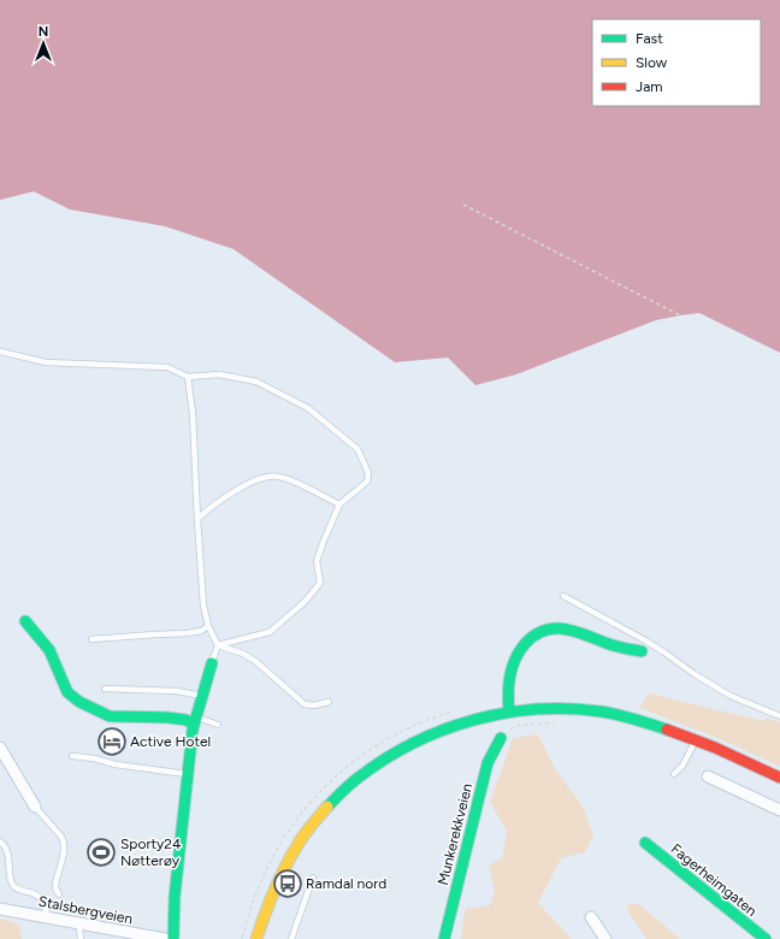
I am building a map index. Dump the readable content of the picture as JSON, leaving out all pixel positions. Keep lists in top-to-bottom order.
{
  "streets": {
    "street": ["Munkerekkveien", "Fagerheimgaten", "Stalsbergveien"]
  },
  "places": {
    "hotel": ["Active Hotel"],
    "sports": ["Sporty24 Nøtterøy"],
    "bus stop": ["Ramdal nord"]
  },
  "legend": ["Fast", "Slow", "Jam"],
  "north": "top"
}
